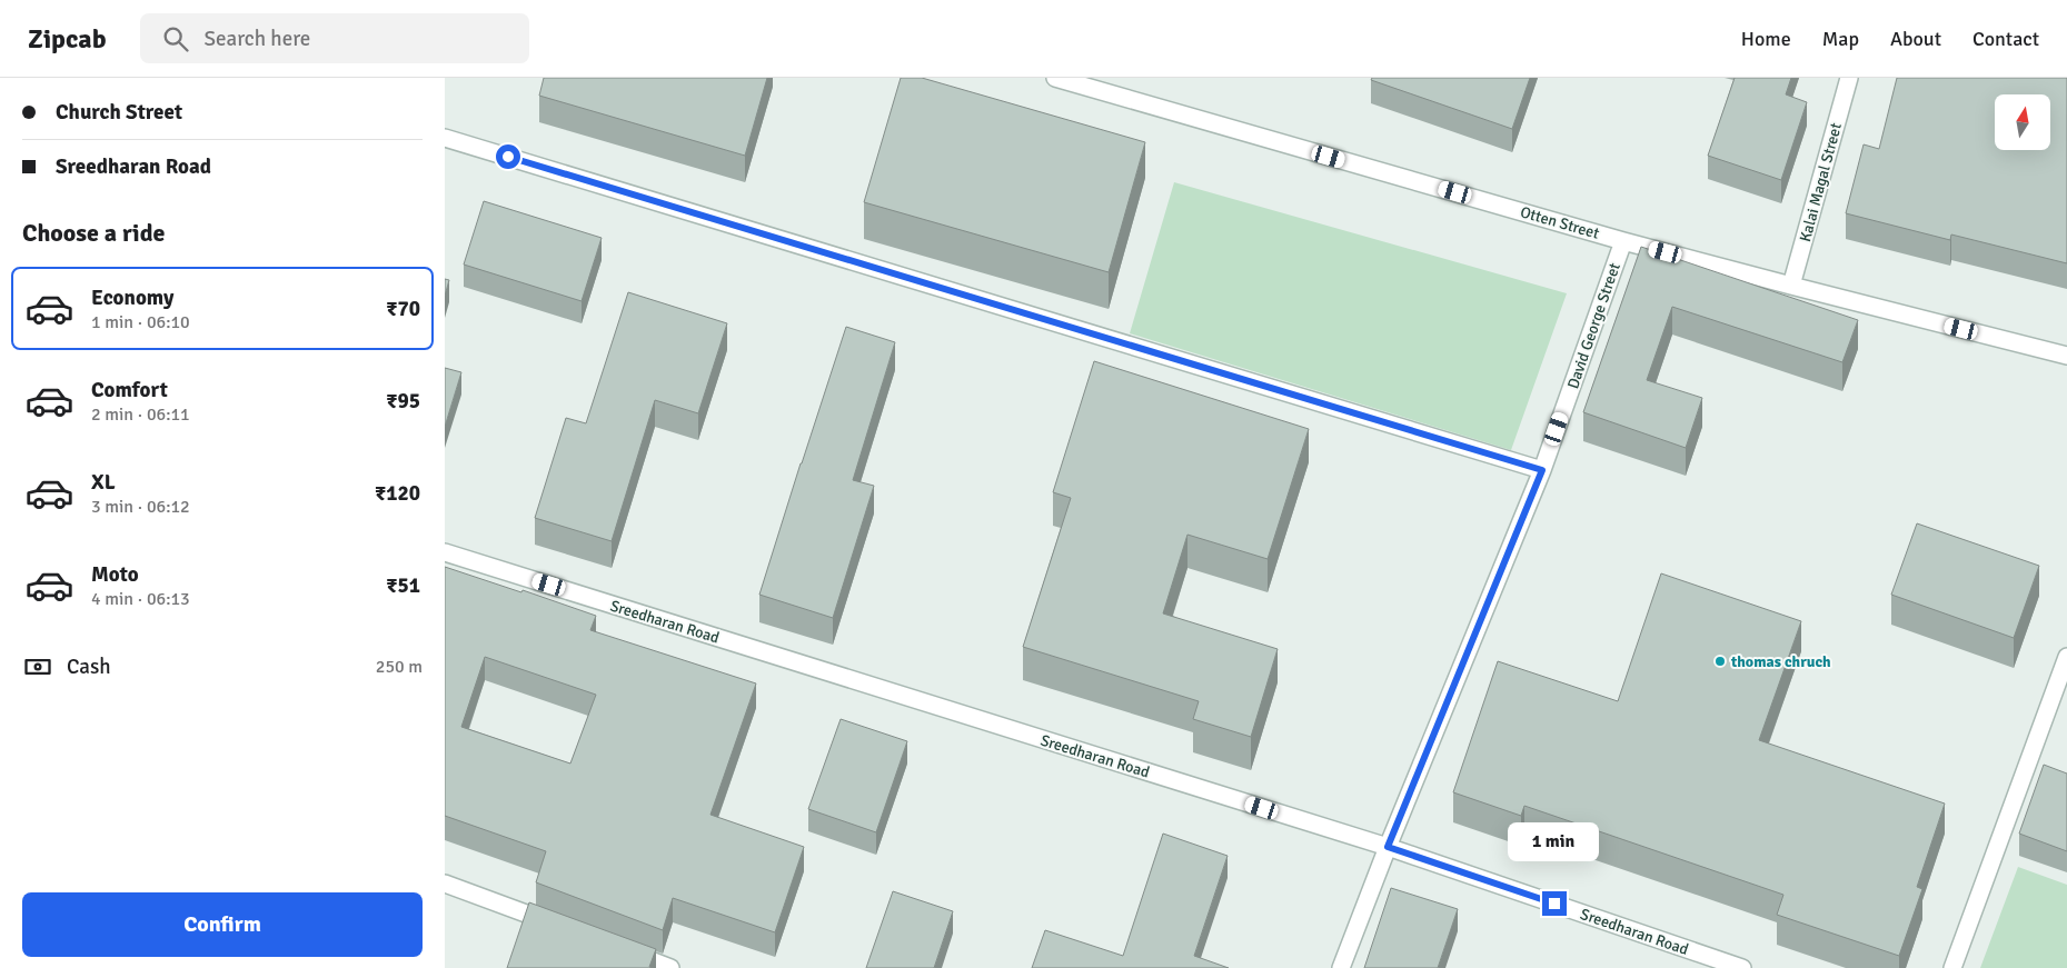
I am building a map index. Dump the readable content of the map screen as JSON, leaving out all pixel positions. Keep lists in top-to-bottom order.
{
  "streets": {
    "street": [
      "Kalai Magal Street",
      "Otten Street",
      "David George Street",
      "Sreedharan Road"
    ]
  },
  "crossings": [
    ["Kalai Magal Street", "Otten Street"],
    ["Otten Street", "David George Street"],
    ["David George Street", "Sreedharan Road"]
  ],
  "places": ["thomas chruch"],
  "north": "top",
  "page": {
    "header": "Zipcab",
    "search": "Search here",
    "nav": [
      "Home",
      "Map",
      "About",
      "Contact"
    ],
    "banner": ["Church Street", "Sreedharan Road"],
    "heading": "Choose a ride",
    "list": [
      {
        "name": "Economy",
        "note": "1 min · 06:10",
        "value": "₹70"
      },
      {
        "name": "Comfort",
        "note": "2 min · 06:11",
        "value": "₹95"
      },
      {
        "name": "XL",
        "note": "3 min · 06:12",
        "value": "₹120"
      },
      {
        "name": "Moto",
        "note": "4 min · 06:13",
        "value": "₹51"
      }
    ],
    "pay": ["Cash", "250 m"],
    "bubble": "1 min",
    "buttons": "Confirm"
  }
}
